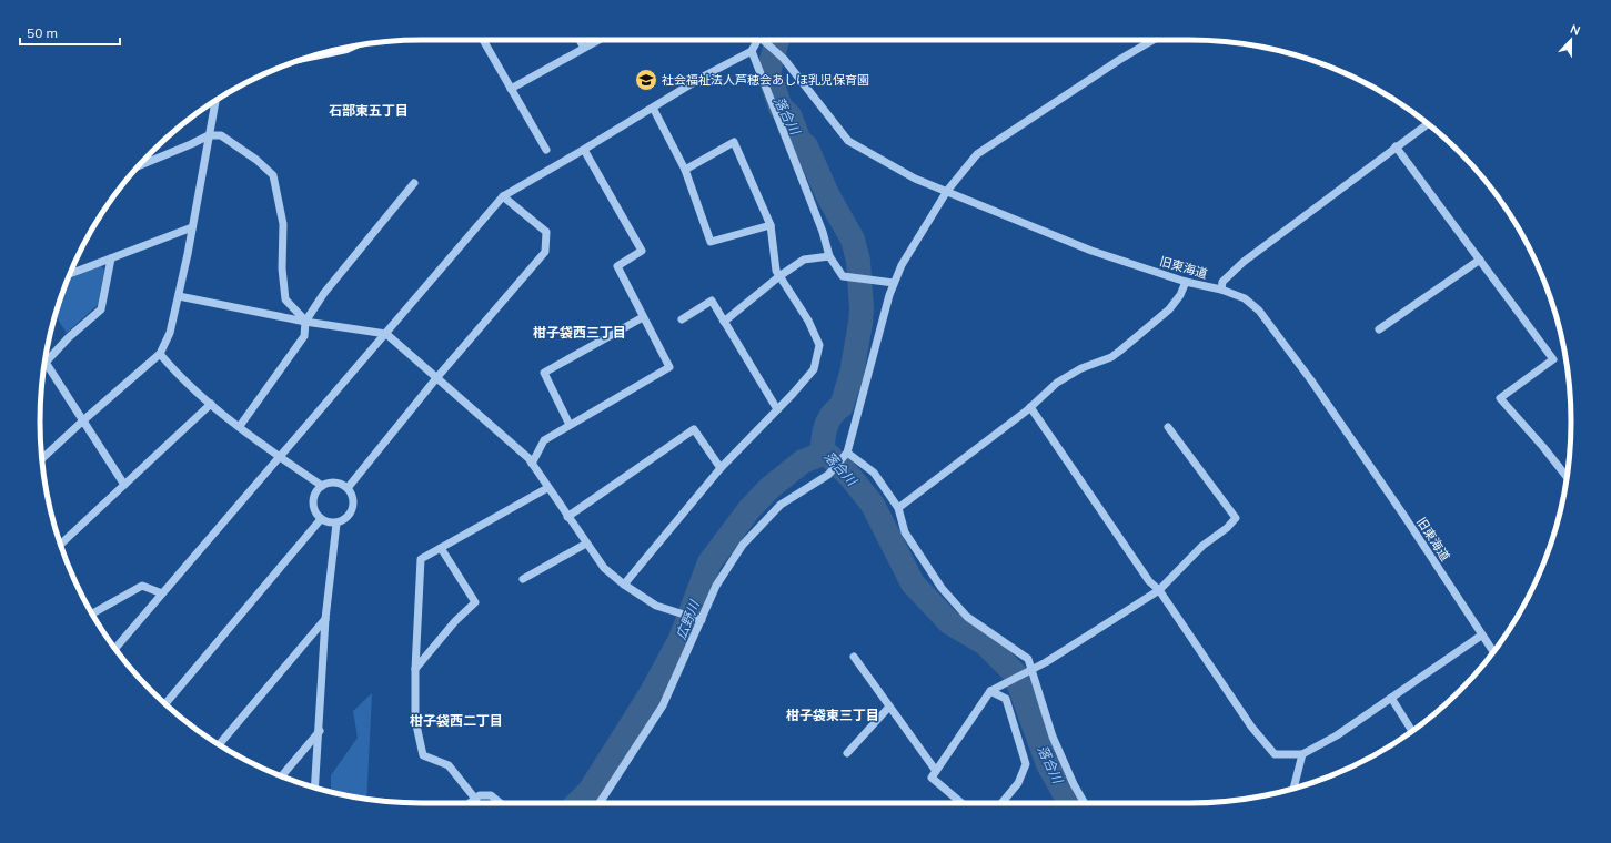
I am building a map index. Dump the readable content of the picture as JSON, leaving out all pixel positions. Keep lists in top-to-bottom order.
{
  "streets": {
    "street": ["旧東海道"]
  },
  "districts": [
    "石部東五丁目",
    "柑子袋西三丁目",
    "柑子袋東三丁目",
    "柑子袋西二丁目"
  ],
  "water": ["落合川", "広野川"],
  "places": {
    "school or university": ["社会福祉法人芦穂会あしほ乳児保育園"]
  },
  "scale_bar": "50 m",
  "north": "top"
}
